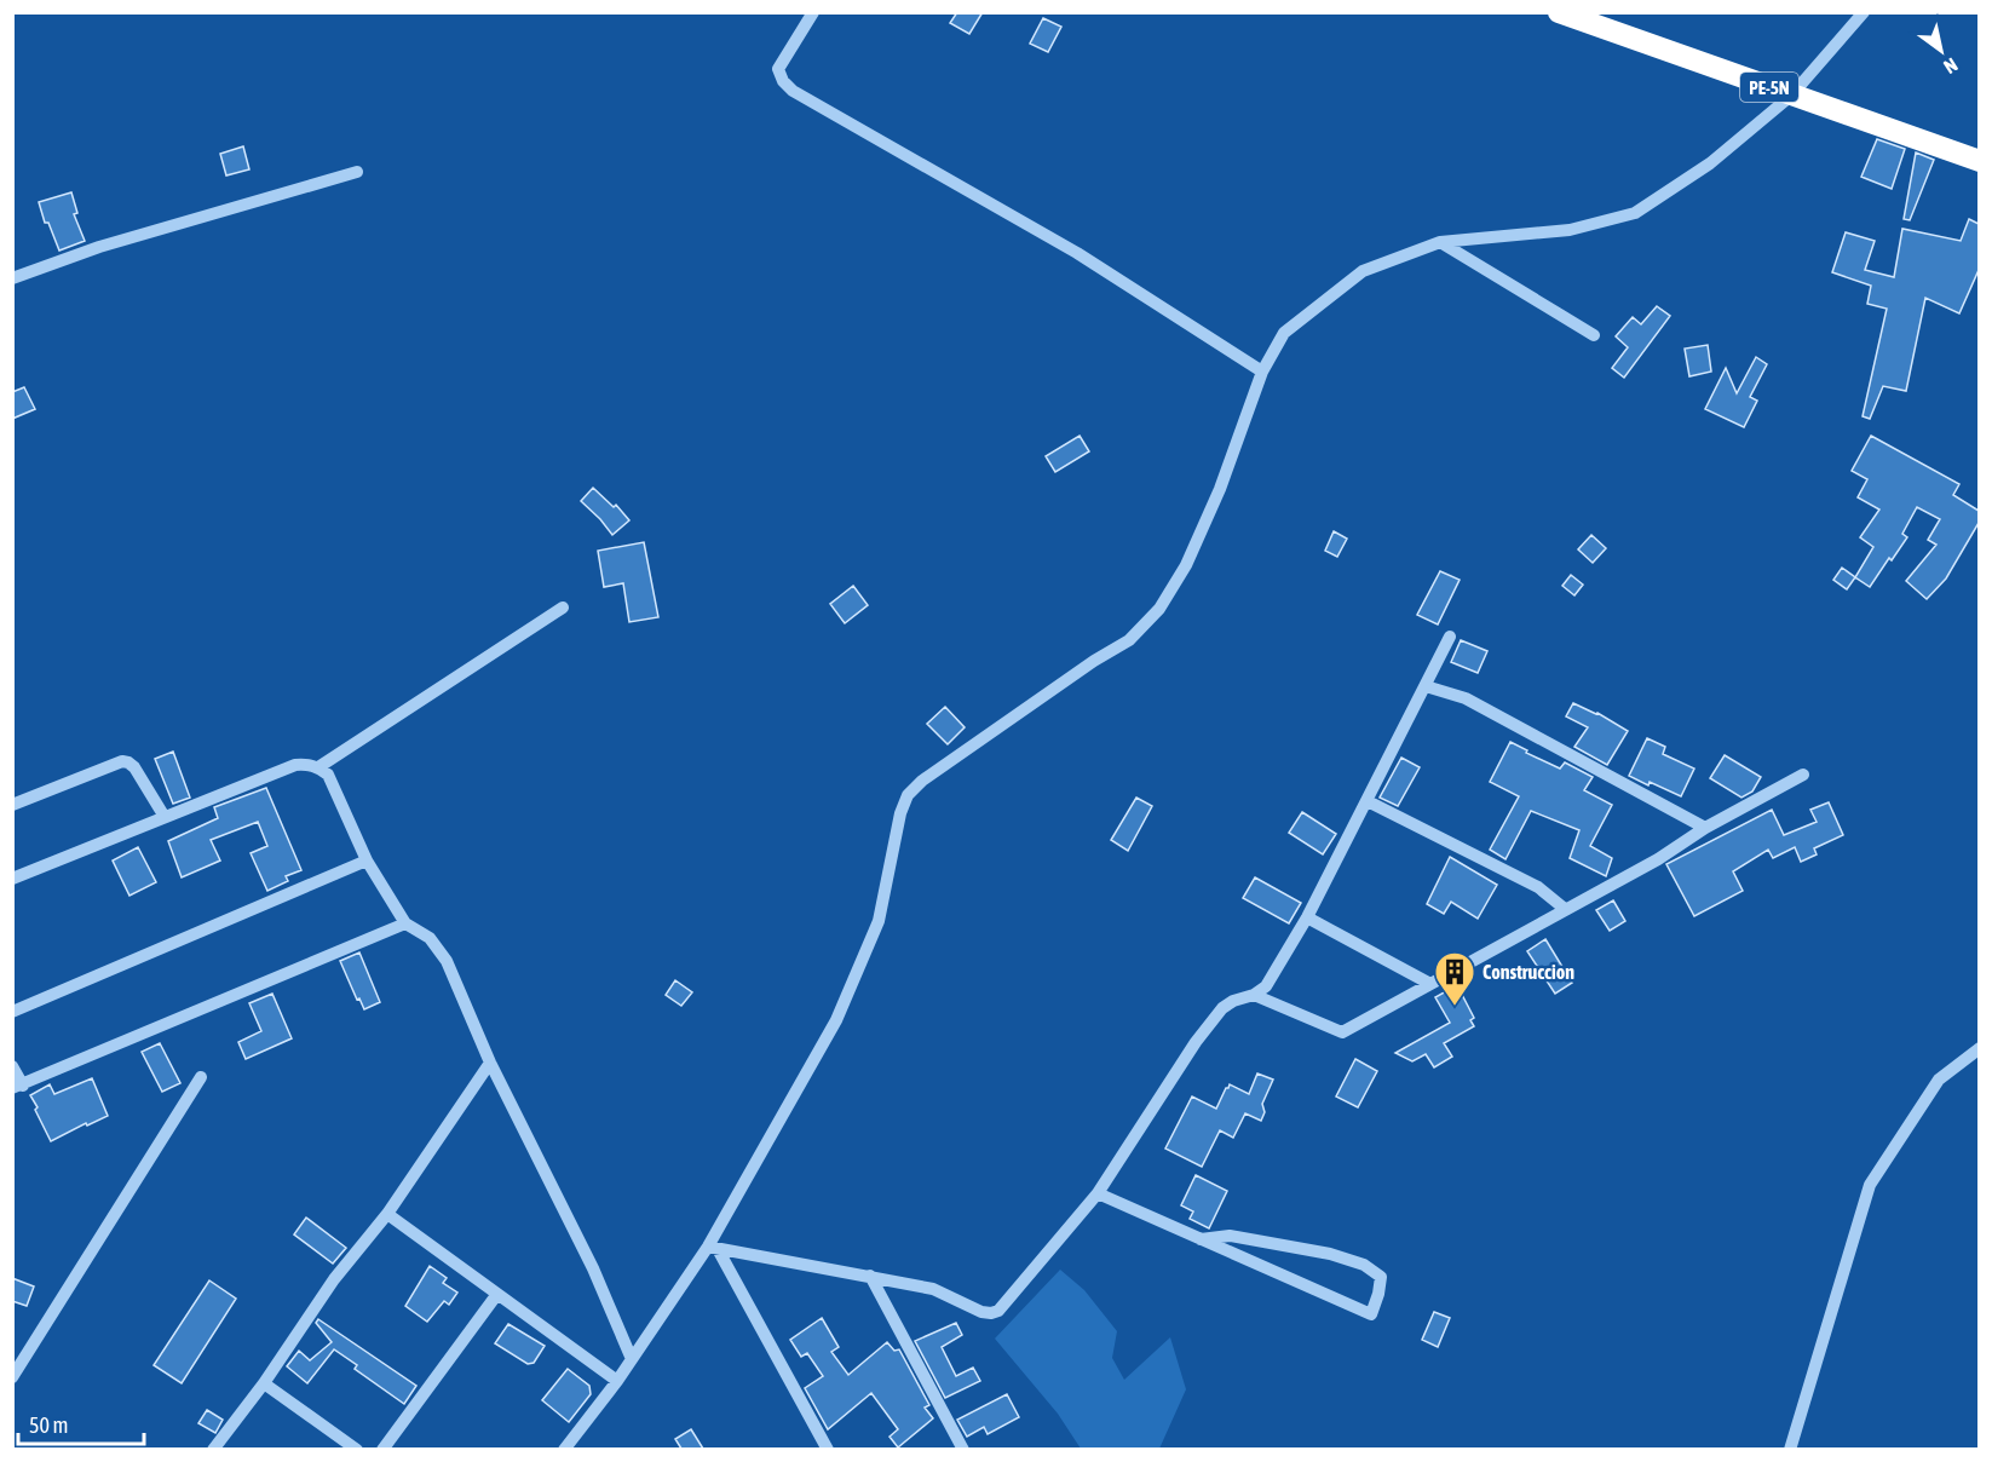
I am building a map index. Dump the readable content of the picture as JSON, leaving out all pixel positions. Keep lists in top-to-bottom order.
{
  "streets": {
    "highway": ["PE-5N"]
  },
  "places": {
    "building": ["Construccion"]
  },
  "scale_bar": "50 m",
  "north": "bottom right"
}
